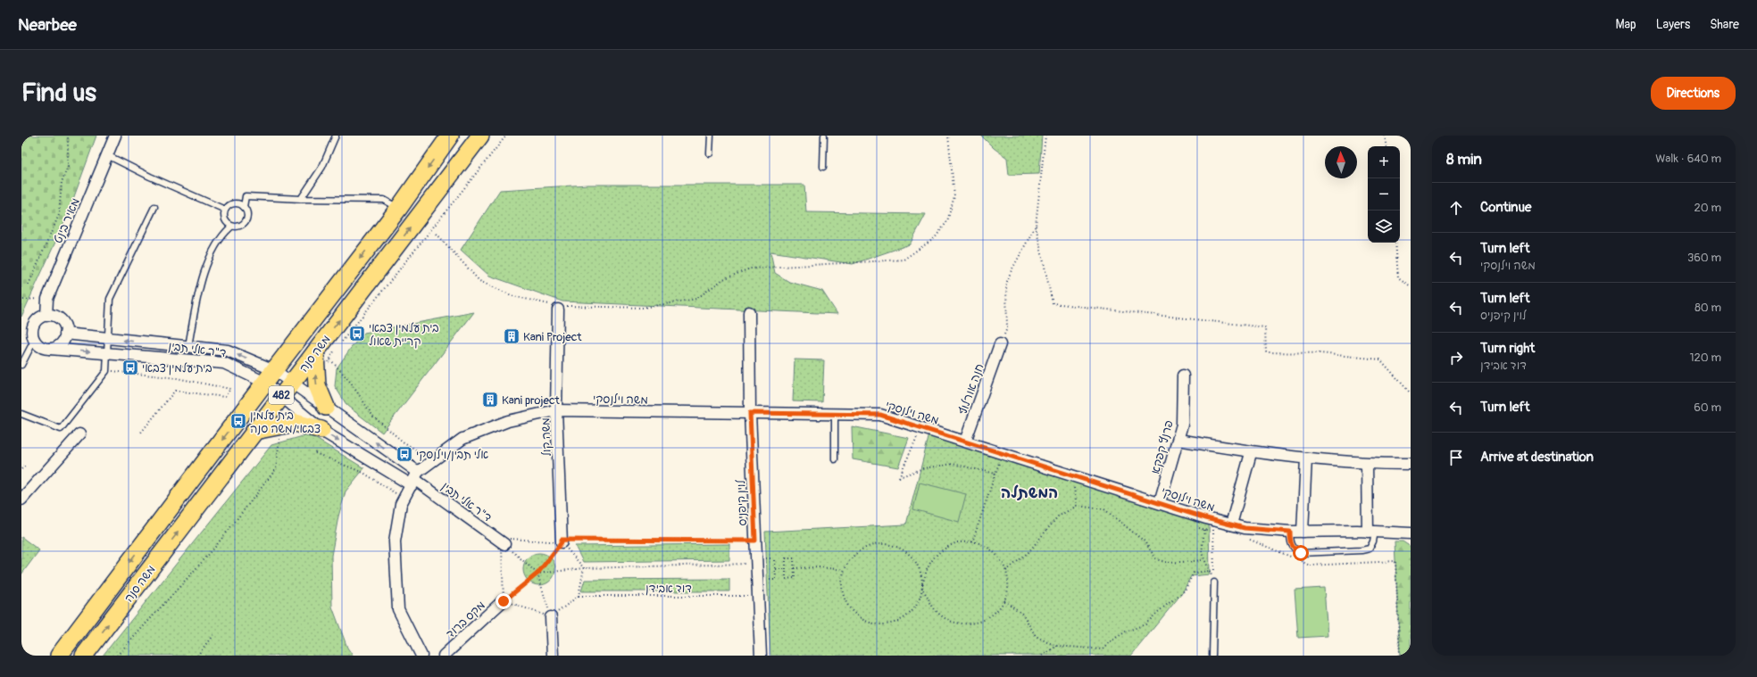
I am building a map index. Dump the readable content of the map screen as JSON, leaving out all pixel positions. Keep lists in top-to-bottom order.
{
  "streets": {
    "main road": ["משה סנה", "482"],
    "street": [
      "מאיר בינט",
      "ד\"ר אלי תבין",
      "חנה אורלוף",
      "משה וילנסקי",
      "משה קול",
      "פרנץ קפקא",
      "לוין קיפניס",
      "מקס ברוד"
    ],
    "path": ["דוד אבידן"]
  },
  "crossings": [
    ["מאיר בינט", "ד\"ר אלי תבין"],
    ["ד\"ר אלי תבין", "משה סנה"],
    ["ד\"ר אלי תבין", "משה וילנסקי"],
    ["חנה אורלוף", "משה וילנסקי"],
    ["משה וילנסקי", "משה קול"],
    ["משה וילנסקי", "פרנץ קפקא"],
    ["משה וילנסקי", "לוין קיפניס"],
    ["לוין קיפניס", "דוד אבידן"]
  ],
  "districts": ["המשתלה"],
  "places": {
    "bus stop": [
      "בית עלמין צבאי קריית שאול",
      "בית עלמין צבאי",
      "בית עלמין צבאי/משה סנה",
      "אלי תבין/וילנסקי"
    ],
    "building": ["Kani Project", "Kani project"]
  },
  "north": "top",
  "page": {
    "header": "Nearbee",
    "nav": ["Map", "Layers", "Share"],
    "buttons": "Directions",
    "title": "Find us",
    "heading": ["8 min", "Walk · 640 m"],
    "map_buttons": ["+", "−"],
    "list": [
      ["Continue", "20 m"],
      ["Turn left", "משה וילנסקי", "360 m"],
      ["Turn left", "לוין קיפניס", "80 m"],
      ["Turn right", "דוד אבידן", "120 m"],
      ["Turn left", "60 m"],
      "Arrive at destination"
    ]
  }
}
